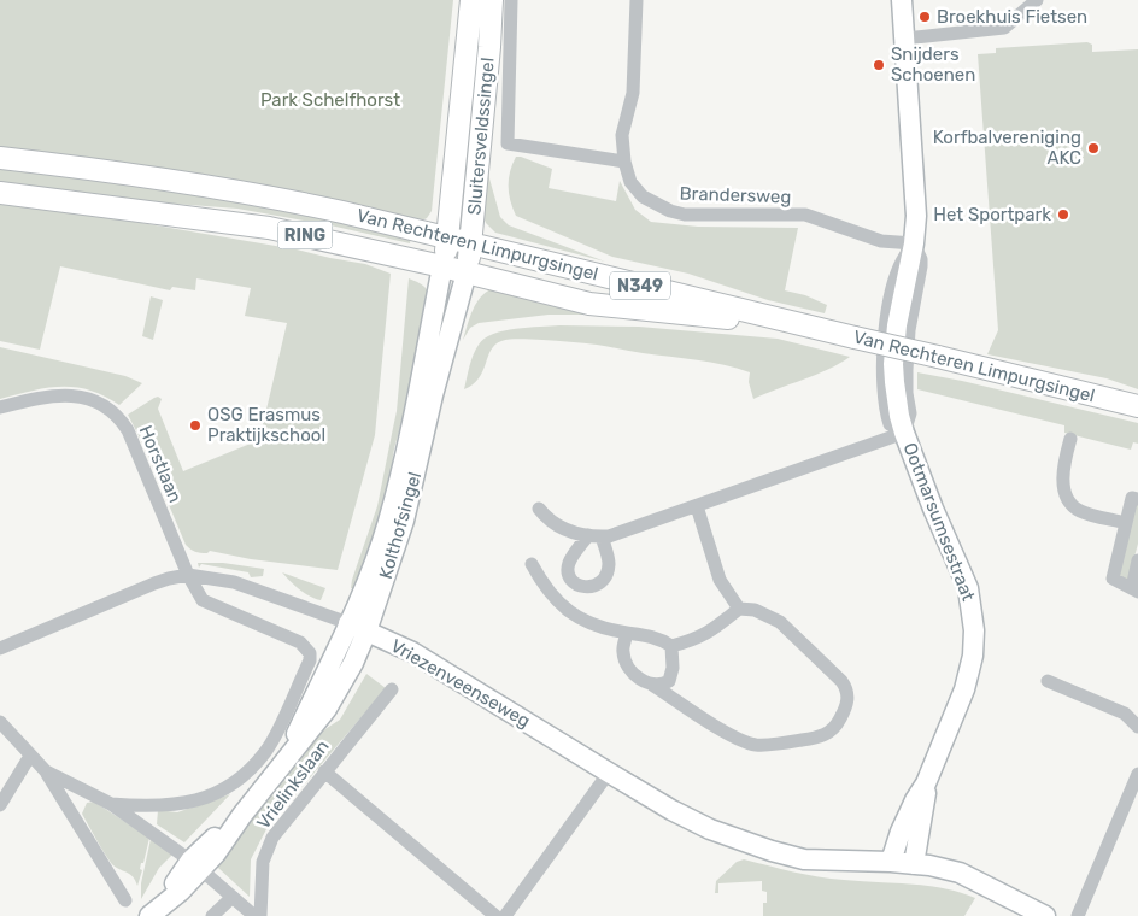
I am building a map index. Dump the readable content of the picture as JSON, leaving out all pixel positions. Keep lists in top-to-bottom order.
{
  "streets": {
    "main road": [
      "Sluitersveldssingel",
      "RING",
      "Van Rechteren Limpurgsingel",
      "N349",
      "Ootmarsumsestraat",
      "Kolthofsingel",
      "Vriezenveenseweg"
    ],
    "street": ["Brandersweg", "Horstlaan", "Vrielinkslaan"]
  },
  "crossings": [
    ["Sluitersveldssingel", "Brandersweg"],
    ["Sluitersveldssingel", "Van Rechteren Limpurgsingel"],
    ["Sluitersveldssingel", "Kolthofsingel"],
    ["Brandersweg", "Ootmarsumsestraat"],
    ["Van Rechteren Limpurgsingel", "Kolthofsingel"],
    ["Horstlaan", "Vriezenveenseweg"],
    ["Ootmarsumsestraat", "Vriezenveenseweg"],
    ["Kolthofsingel", "Vriezenveenseweg"]
  ],
  "parks": ["Park Schelfhorst"],
  "places": [
    "Broekhuis Fietsen",
    "Snijders Schoenen",
    "Korfbalvereniging AKC",
    "Het Sportpark",
    "OSG Erasmus Praktijkschool"
  ]
}
